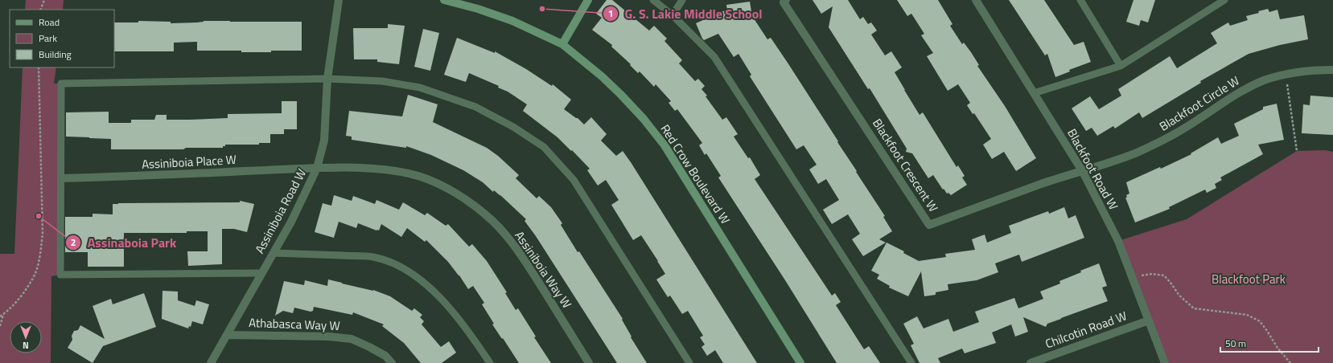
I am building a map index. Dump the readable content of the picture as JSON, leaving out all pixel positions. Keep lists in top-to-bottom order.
{
  "streets": {
    "street": [
      "Blackfoot Circle W",
      "Assiniboia Place W",
      "Blackfoot Crescent W",
      "Blackfoot Road W",
      "Red Crow Boulevard W",
      "Assiniboia Road W",
      "Assiniboia Way W",
      "Athabasca Way W",
      "Chilcotin Road W"
    ]
  },
  "crossings": [
    ["Blackfoot Circle W", "Blackfoot Crescent W"],
    ["Blackfoot Circle W", "Blackfoot Road W"],
    ["Assiniboia Place W", "Assiniboia Road W"],
    ["Assiniboia Place W", "Assiniboia Way W"],
    ["Blackfoot Crescent W", "Blackfoot Road W"],
    ["Blackfoot Road W", "Chilcotin Road W"],
    ["Assiniboia Road W", "Assiniboia Way W"],
    ["Assiniboia Road W", "Athabasca Way W"]
  ],
  "parks": ["Blackfoot Park"],
  "places": ["G. S. Lakie Middle School", "Assinaboia Park"],
  "legend": ["Road", "Park", "Building"],
  "scale_bar": "50 m",
  "north": "bottom"
}
